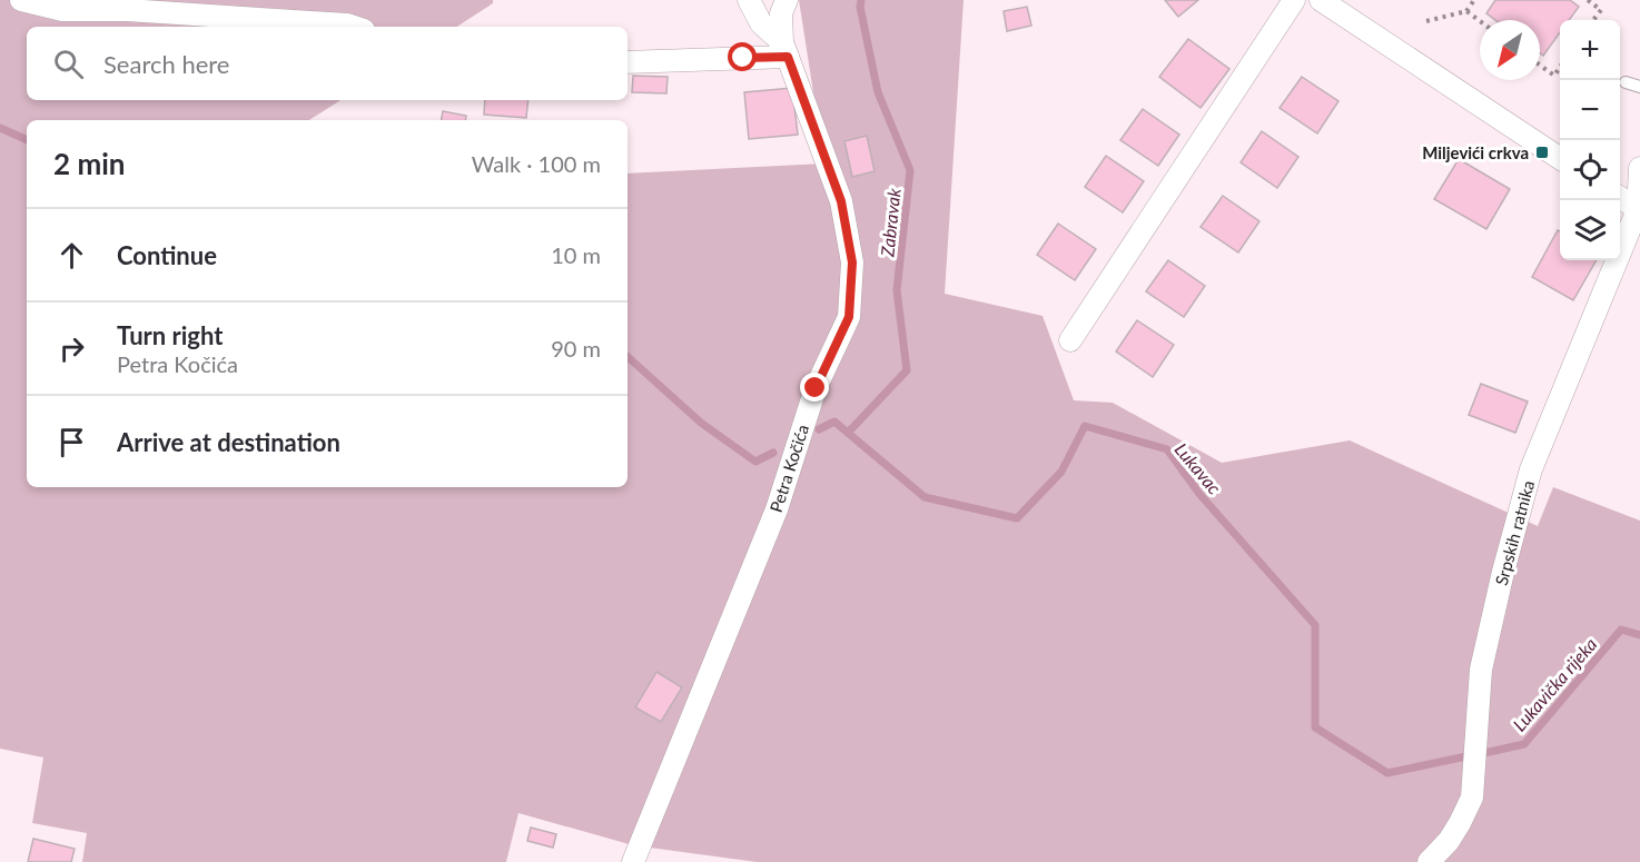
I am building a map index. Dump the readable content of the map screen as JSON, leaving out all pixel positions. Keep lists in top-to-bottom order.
{
  "streets": {
    "street": ["Petra Kočića", "Srpskih ratnika"]
  },
  "water": ["Zabravak", "Lukavac", "Lukavička rijeka"],
  "places": {
    "transit": ["Miljevići crkva"]
  },
  "north": "bottom left",
  "page": {
    "map_buttons": ["+", "−"],
    "search": "Search here",
    "heading": ["2 min", "Walk · 100 m"],
    "list": [
      ["Continue", "10 m"],
      ["Turn right", "Petra Kočića", "90 m"],
      "Arrive at destination"
    ]
  }
}
